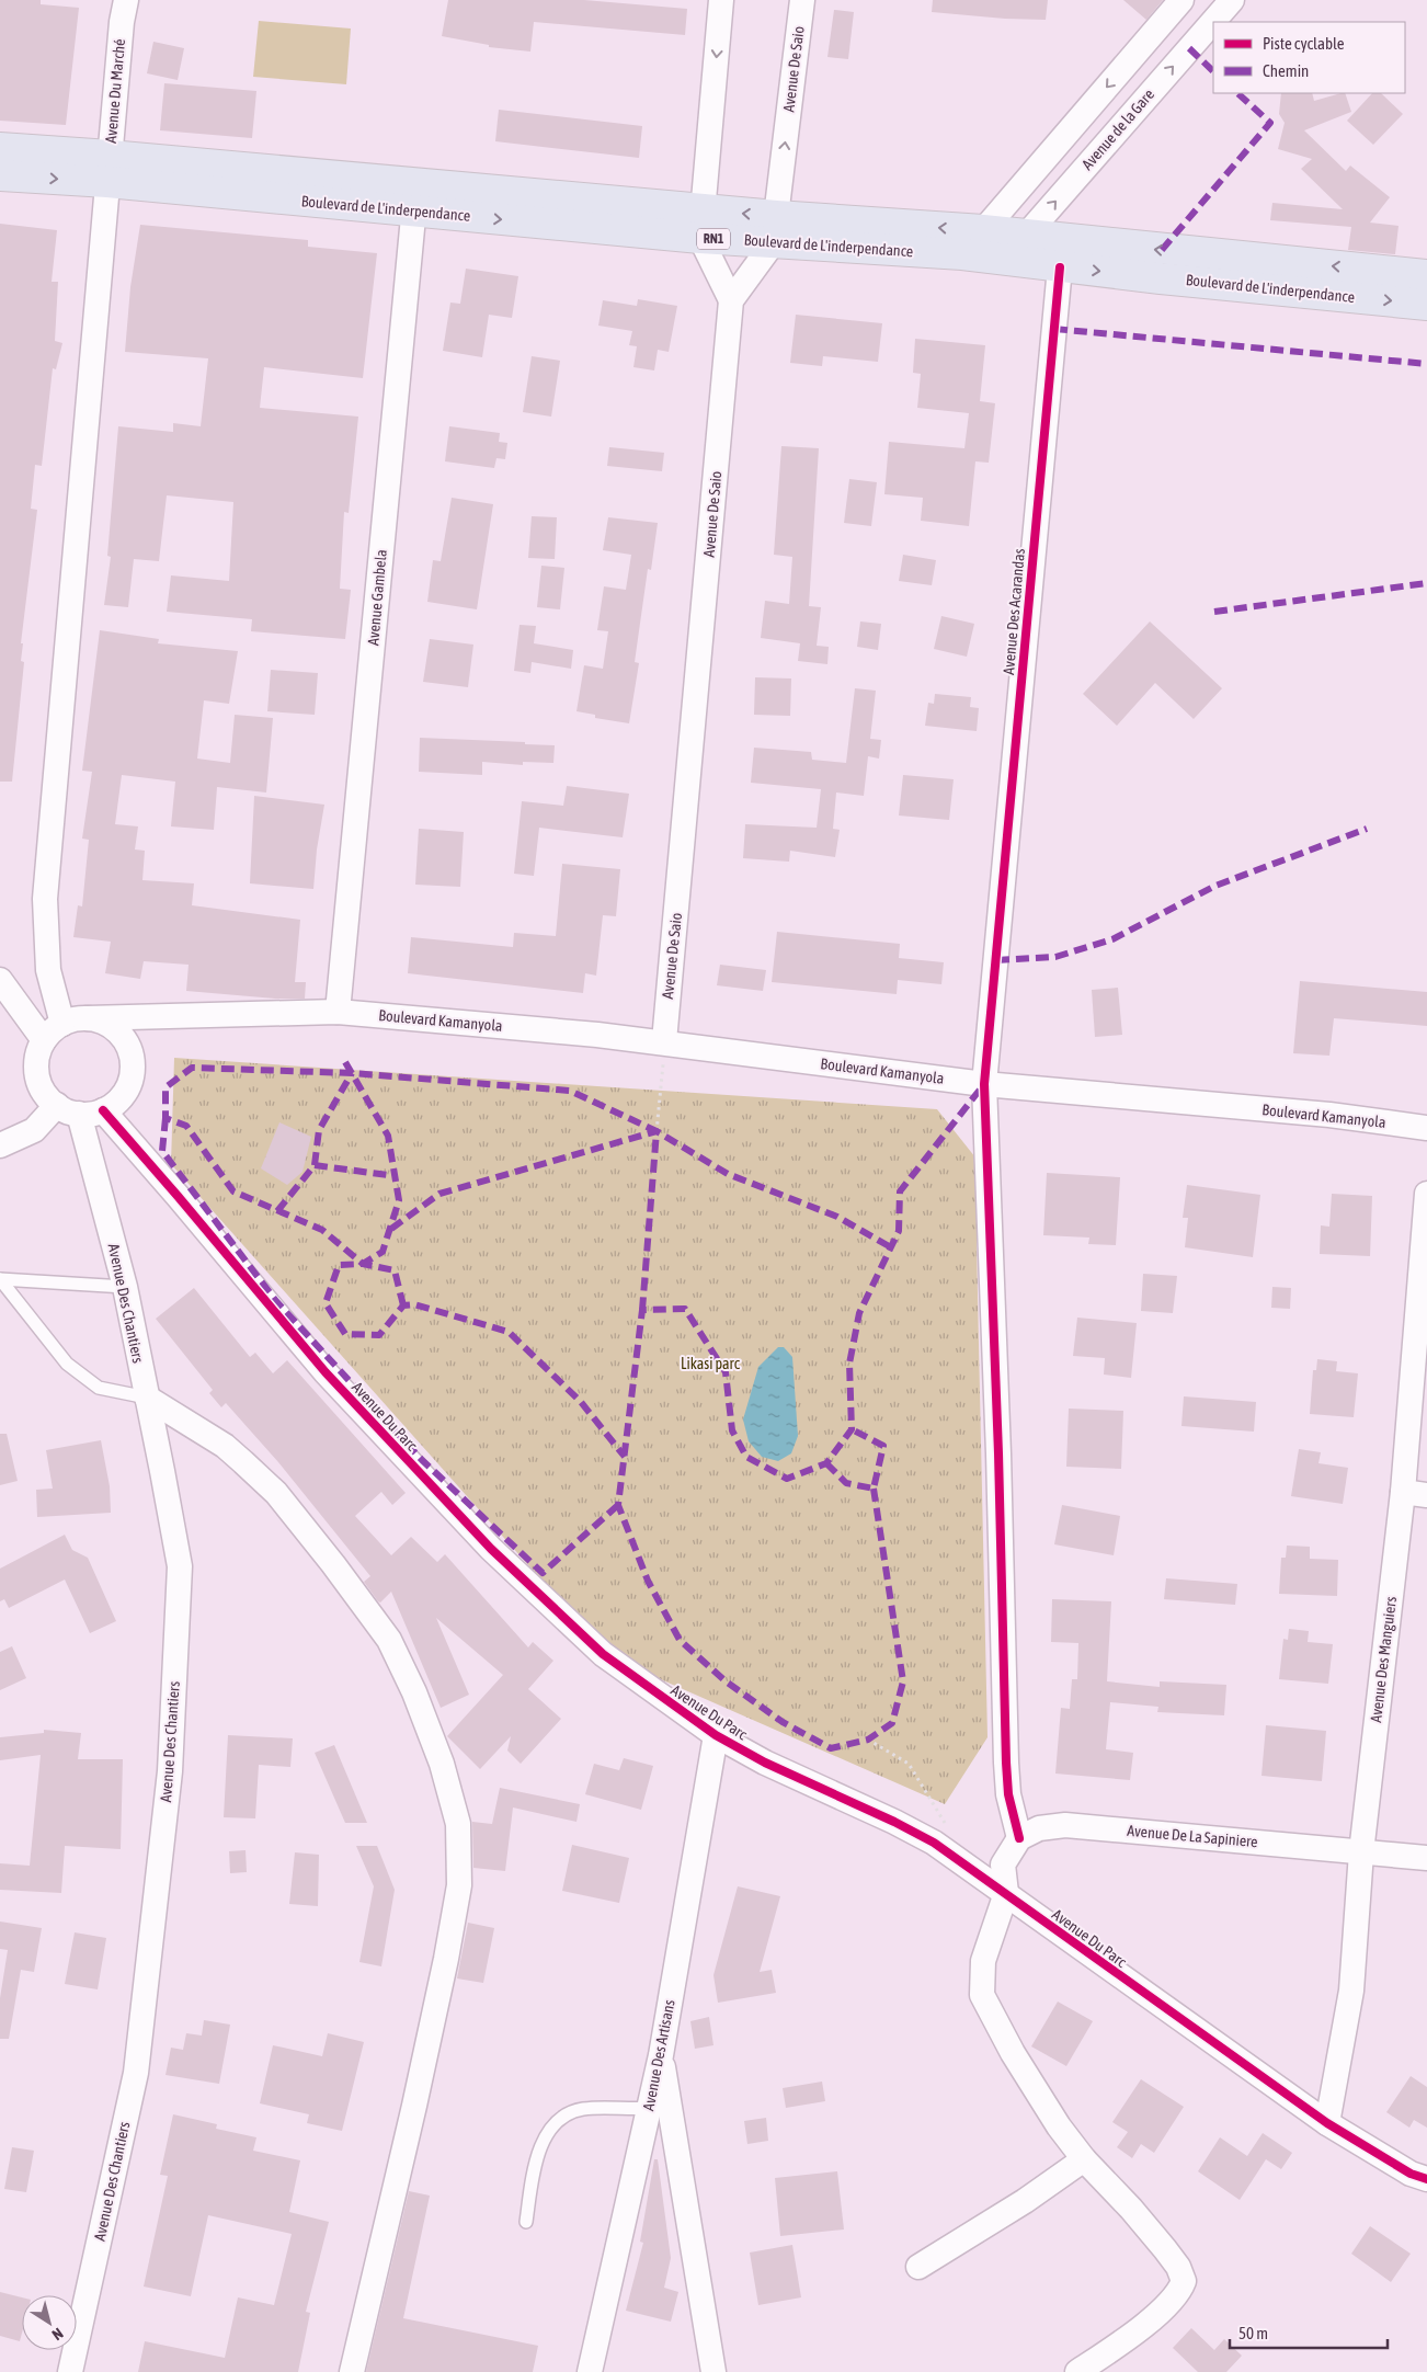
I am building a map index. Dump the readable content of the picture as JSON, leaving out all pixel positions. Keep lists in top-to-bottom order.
{
  "streets": {
    "highway": ["Boulevard de L'inderpendance", "RN1"],
    "street": [
      "Avenue De Saio",
      "Avenue Du Marché",
      "Avenue de la Gare",
      "Avenue Gambela",
      "Avenue Des Acarandas",
      "Boulevard Kamanyola",
      "Avenue Des Chantiers",
      "Avenue Du Parc",
      "Avenue Des Manguiers",
      "Avenue De La Sapiniere",
      "Avenue Des Artisans"
    ]
  },
  "crossings": [
    ["Avenue De Saio", "Boulevard de L'inderpendance"],
    ["Avenue De Saio", "Boulevard Kamanyola"],
    ["Avenue Du Marché", "Boulevard de L'inderpendance"],
    ["Avenue Du Marché", "Boulevard Kamanyola"],
    ["Avenue Du Marché", "Avenue Des Chantiers"],
    ["Avenue Du Marché", "Avenue Du Parc"],
    ["Avenue de la Gare", "Boulevard de L'inderpendance"],
    ["Boulevard de L'inderpendance", "Avenue Gambela"],
    ["Boulevard de L'inderpendance", "Avenue Des Acarandas"],
    ["Avenue Gambela", "Boulevard Kamanyola"],
    ["Avenue Des Acarandas", "Boulevard Kamanyola"],
    ["Avenue Des Acarandas", "Avenue De La Sapiniere"],
    ["Boulevard Kamanyola", "Avenue Des Chantiers"],
    ["Boulevard Kamanyola", "Avenue Du Parc"],
    ["Avenue Des Chantiers", "Avenue Du Parc"],
    ["Avenue Du Parc", "Avenue Des Manguiers"],
    ["Avenue Du Parc", "Avenue Des Artisans"],
    ["Avenue Des Manguiers", "Avenue De La Sapiniere"]
  ],
  "parks": ["Likasi parc"],
  "legend": ["Piste cyclable", "Chemin"],
  "scale_bar": "50 m",
  "north": "bottom right"
}
